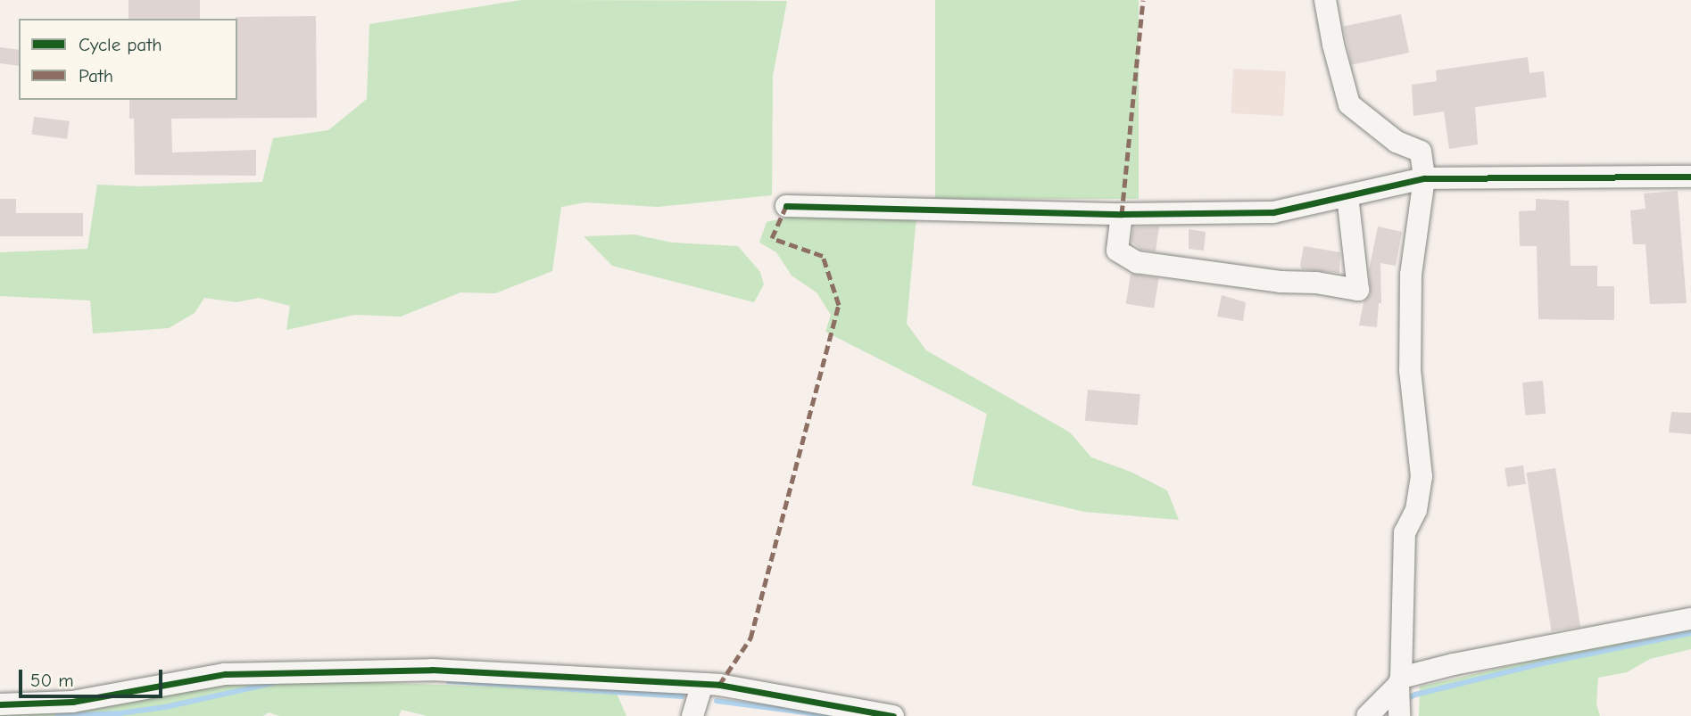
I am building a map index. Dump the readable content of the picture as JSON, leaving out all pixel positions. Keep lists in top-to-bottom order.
{
  "legend": ["Cycle path", "Path"],
  "scale_bar": "50 m"
}
